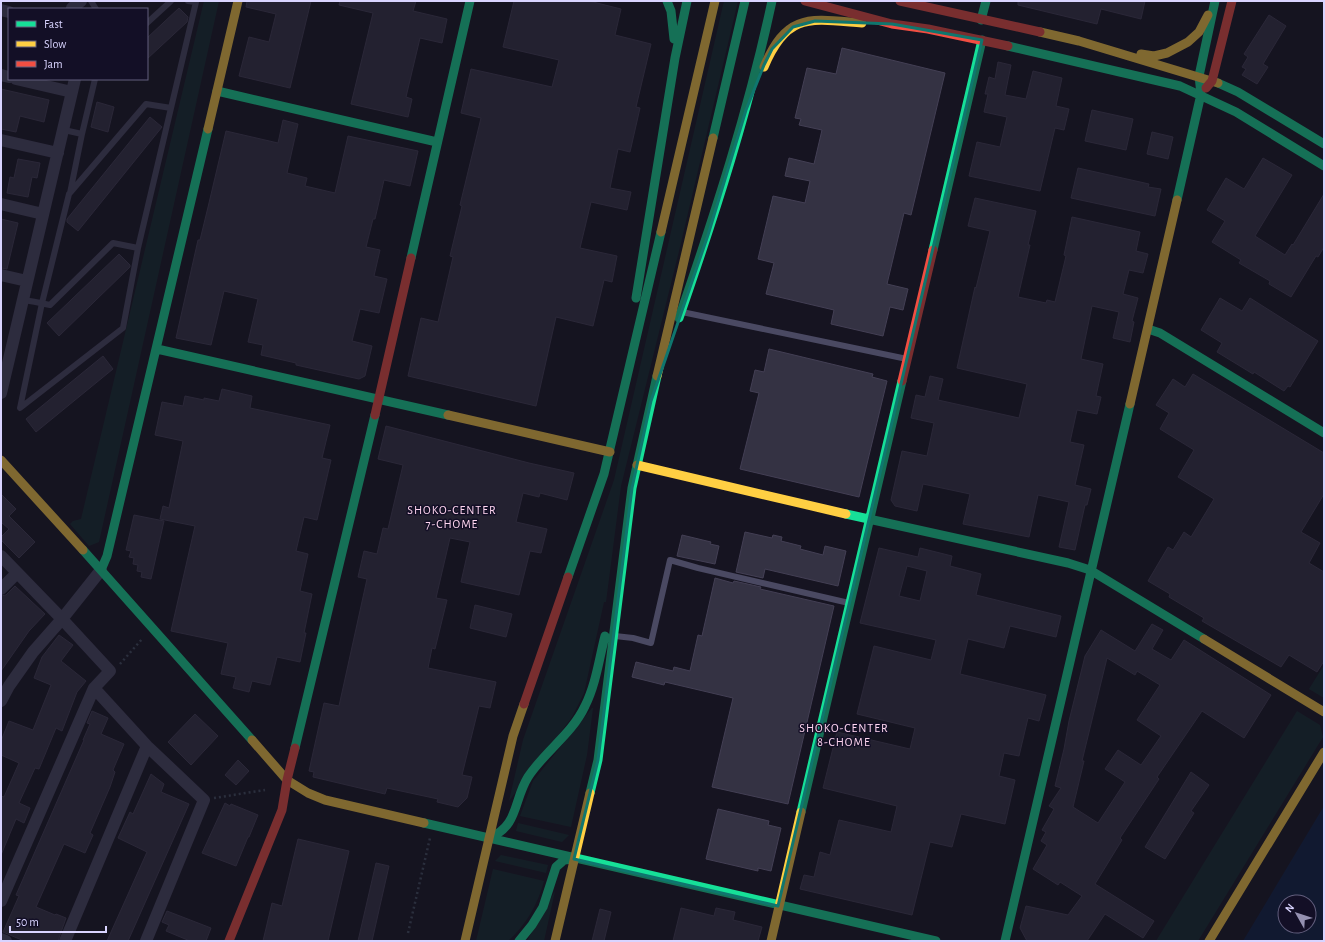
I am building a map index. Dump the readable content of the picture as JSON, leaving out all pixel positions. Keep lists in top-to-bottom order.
{
  "districts": ["SHOKO-CENTER 7-CHOME", "SHOKO-CENTER 8-CHOME"],
  "legend": ["Fast", "Slow", "Jam"],
  "scale_bar": "50 m",
  "north": "top left"
}
